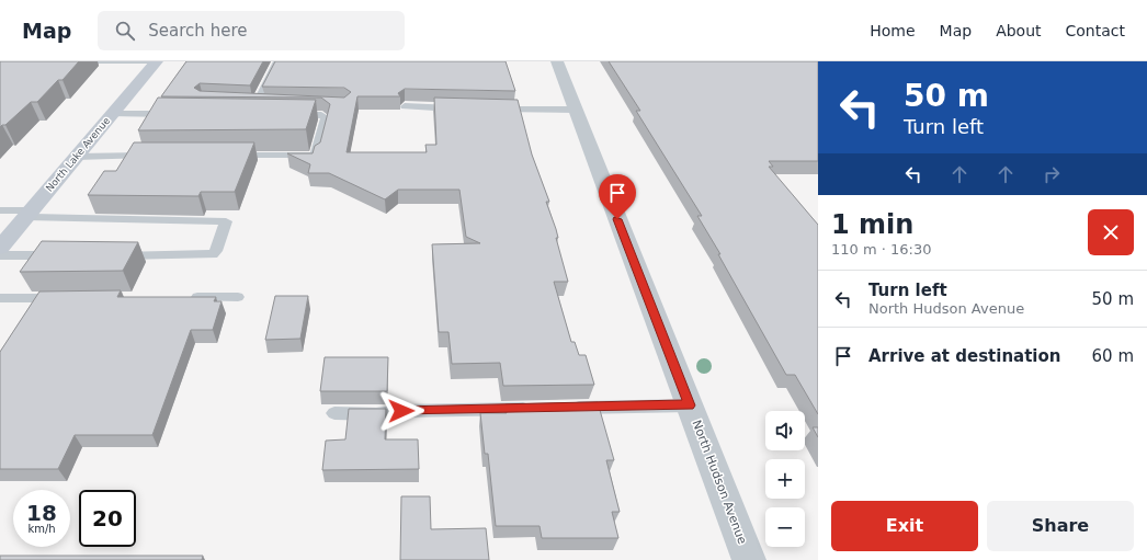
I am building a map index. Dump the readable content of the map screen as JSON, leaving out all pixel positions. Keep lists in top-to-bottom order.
{
  "streets": {
    "main road": ["North Lake Avenue"],
    "street": ["North Hudson Avenue"]
  },
  "page": {
    "header": "Map",
    "search": "Search here",
    "nav": [
      "Home",
      "Map",
      "About",
      "Contact"
    ],
    "turn": ["50 m", "Turn left"],
    "heading": ["1 min", "110 m · 16:30"],
    "list": [
      {
        "name": "Turn left",
        "note": "North Hudson Avenue",
        "value": "50 m"
      },
      {
        "name": "Arrive at destination",
        "value": "60 m"
      }
    ],
    "map_buttons": ["+", "−"],
    "speed": "18 km/h",
    "limit": "20",
    "buttons": ["Exit", "Share"]
  }
}
